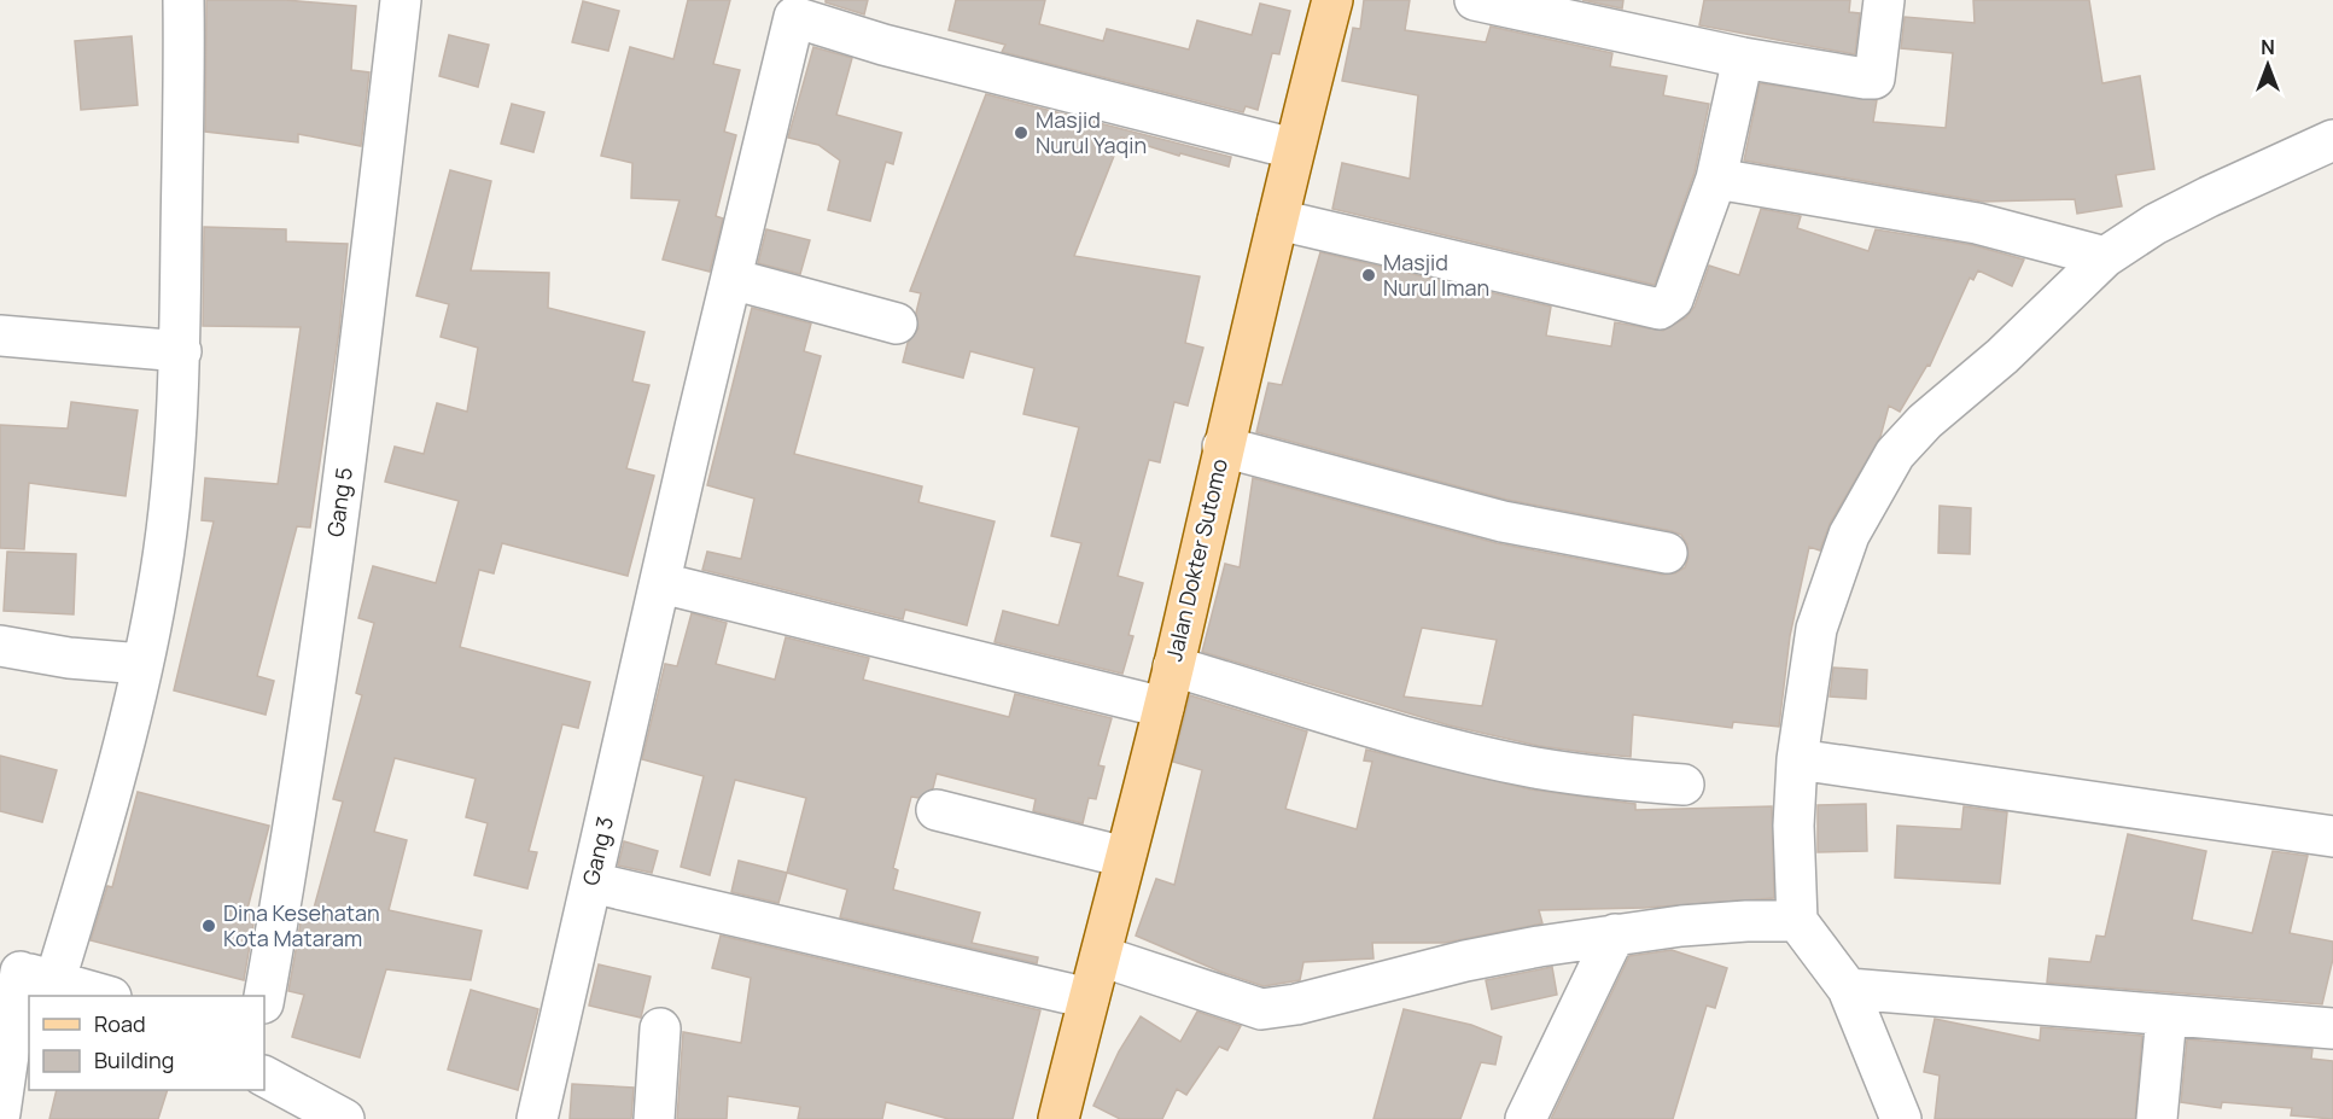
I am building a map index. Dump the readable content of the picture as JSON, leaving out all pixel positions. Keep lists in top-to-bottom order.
{
  "streets": {
    "main road": ["Jalan Dokter Sutomo"],
    "street": ["Gang 5", "Gang 3"]
  },
  "crossings": [
    ["Jalan Dokter Sutomo", "Gang 3"]
  ],
  "places": ["Masjid Nurul Yaqin", "Masjid Nurul Iman", "Dina Kesehatan Kota Mataram"],
  "legend": ["Road", "Building"],
  "north": "top"
}
